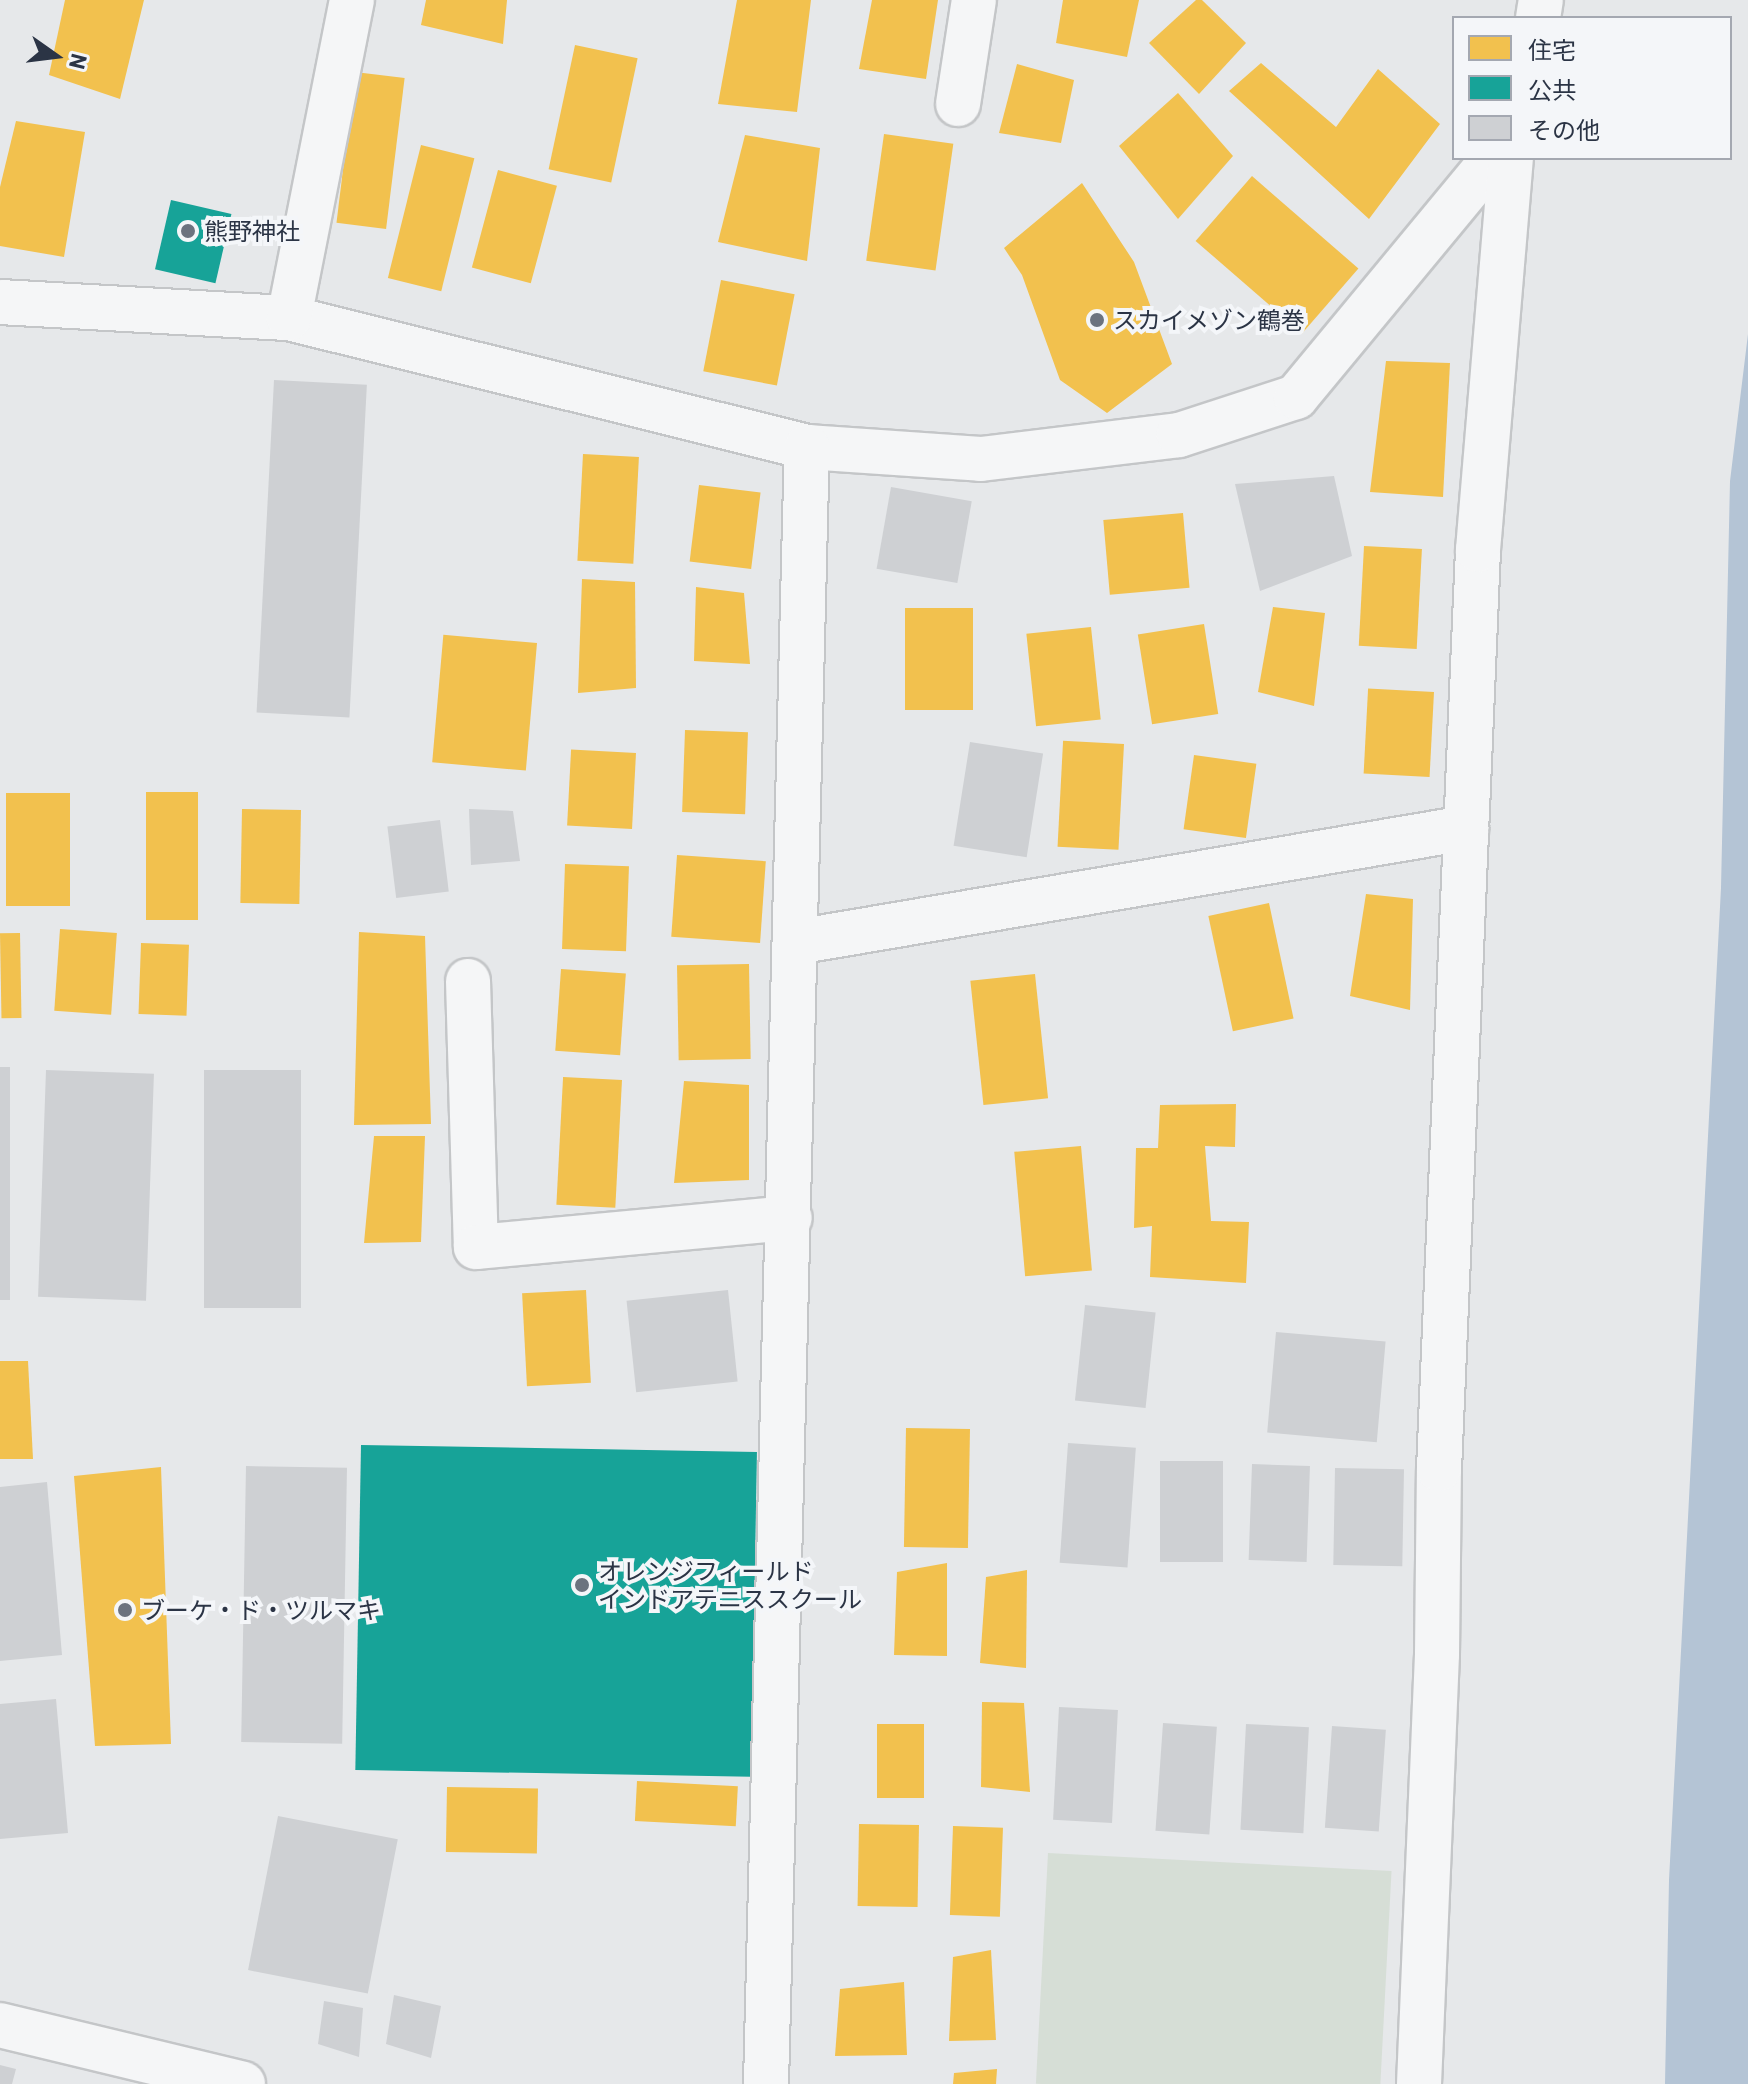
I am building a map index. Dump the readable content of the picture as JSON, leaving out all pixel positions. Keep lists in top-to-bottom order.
{
  "places": [
    "熊野神社",
    "スカイメゾン鶴巻",
    "オレンジフィールド インドアテニススクール",
    "ブーケ・ド・ツルマキ"
  ],
  "legend": ["住宅", "公共", "その他"],
  "north": "right"
}
